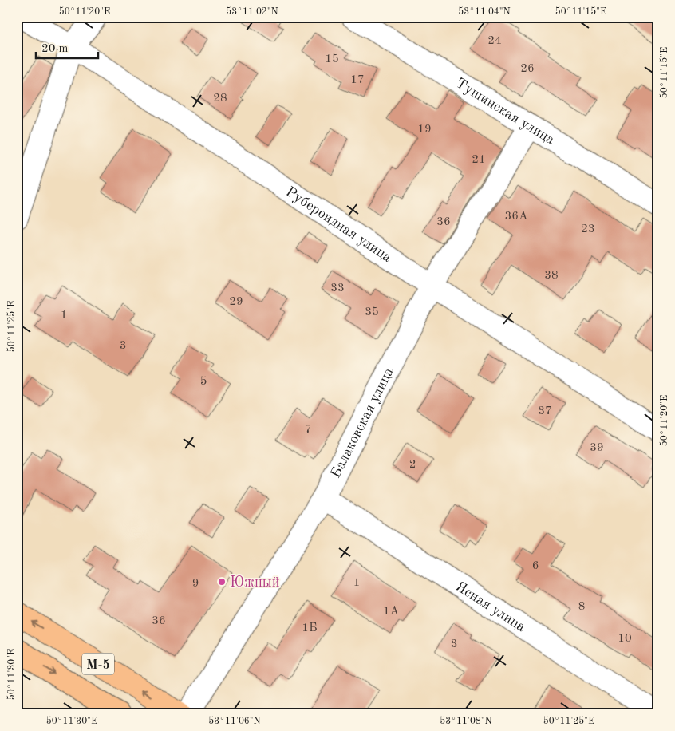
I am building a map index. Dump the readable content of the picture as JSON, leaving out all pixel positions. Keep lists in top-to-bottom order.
{
  "streets": {
    "main road": ["М-5"],
    "street": [
      "Тушинская улица",
      "Рубероидная улица",
      "Балаковская улица",
      "Ясная улица"
    ]
  },
  "crossings": [
    ["Тушинская улица", "Балаковская улица"],
    ["Рубероидная улица", "Балаковская улица"],
    ["Балаковская улица", "Ясная улица"]
  ],
  "places": ["Южный"],
  "house_numbers": [
    "24",
    "15",
    "26",
    "17",
    "28",
    "19",
    "21",
    "36А",
    "36",
    "23",
    "38",
    "33",
    "29",
    "35",
    "1",
    "3",
    "5",
    "37",
    "7",
    "39",
    "2",
    "6",
    "1",
    "9",
    "8",
    "1А",
    "36",
    "1Б",
    "10",
    "3"
  ],
  "scale_bar": "20 m",
  "coordinates": [
    "50°11'20\"E",
    "53°11'02\"N",
    "53°11'04\"N",
    "50°11'15\"E",
    "50°11'25\"E",
    "50°11'30\"E",
    "53°11'06\"N",
    "53°11'08\"N"
  ]
}
